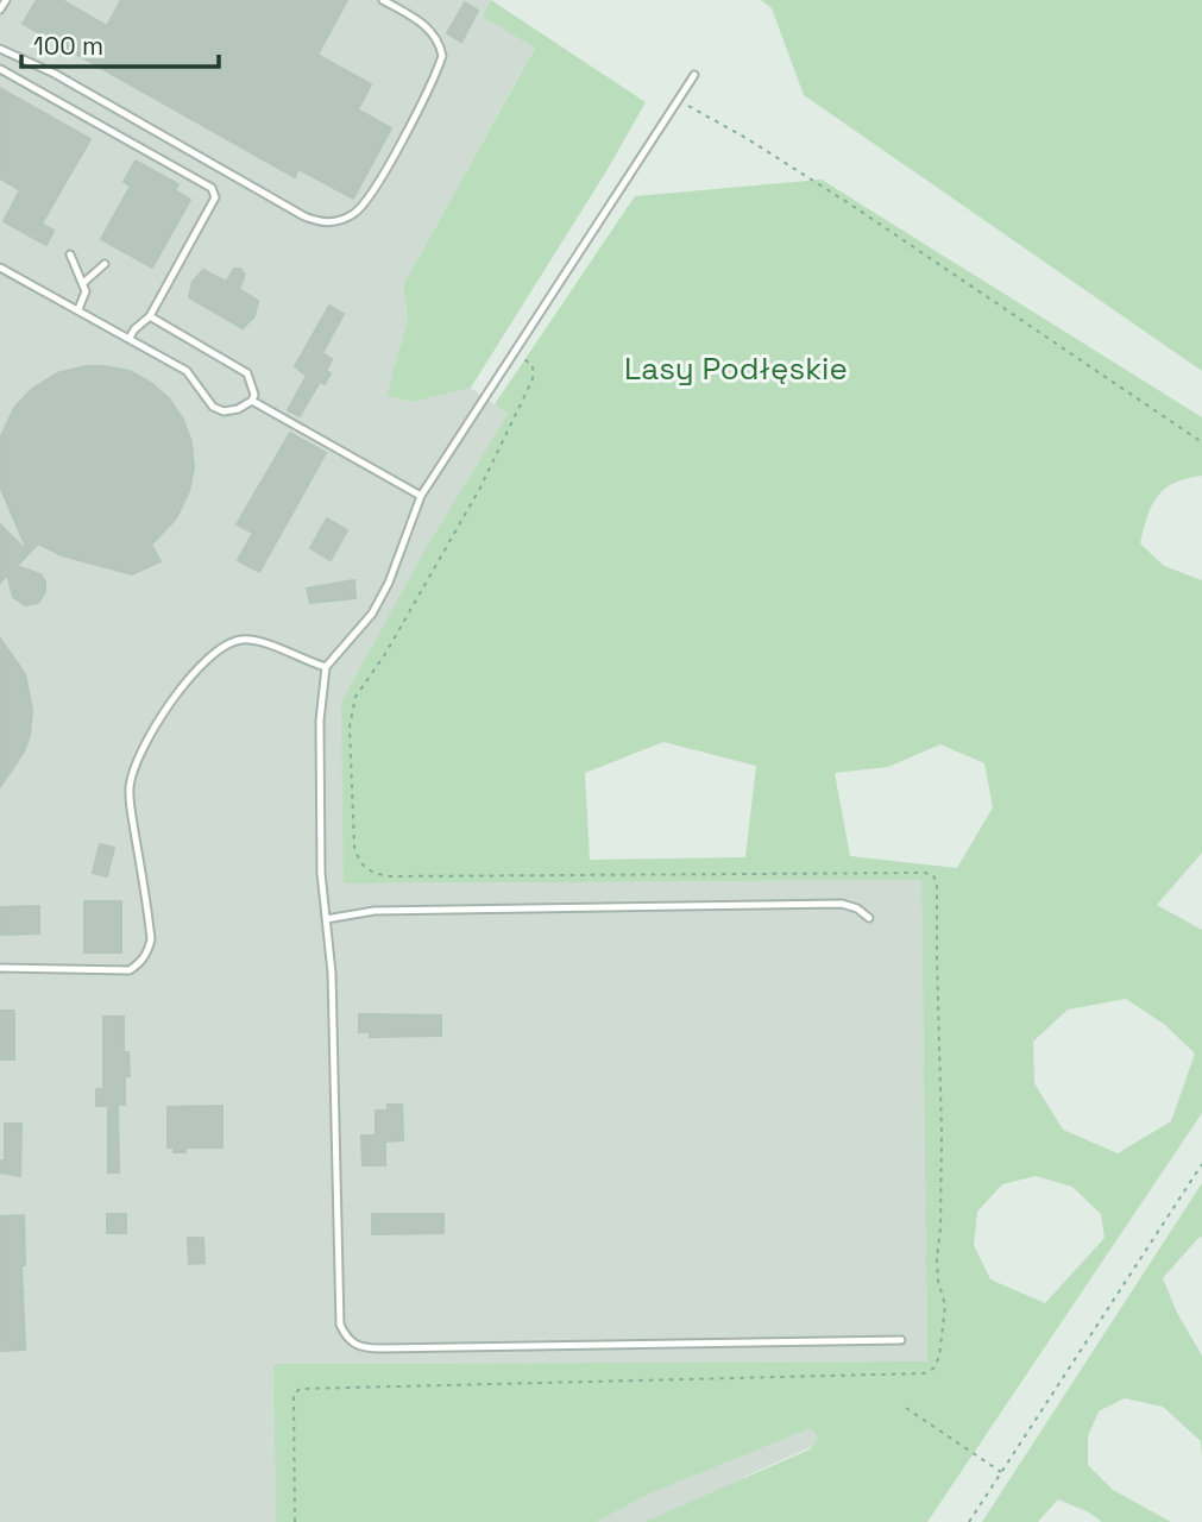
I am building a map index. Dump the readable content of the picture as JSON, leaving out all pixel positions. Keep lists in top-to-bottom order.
{
  "parks": ["Lasy Podłęskie"],
  "scale_bar": "100 m"
}
